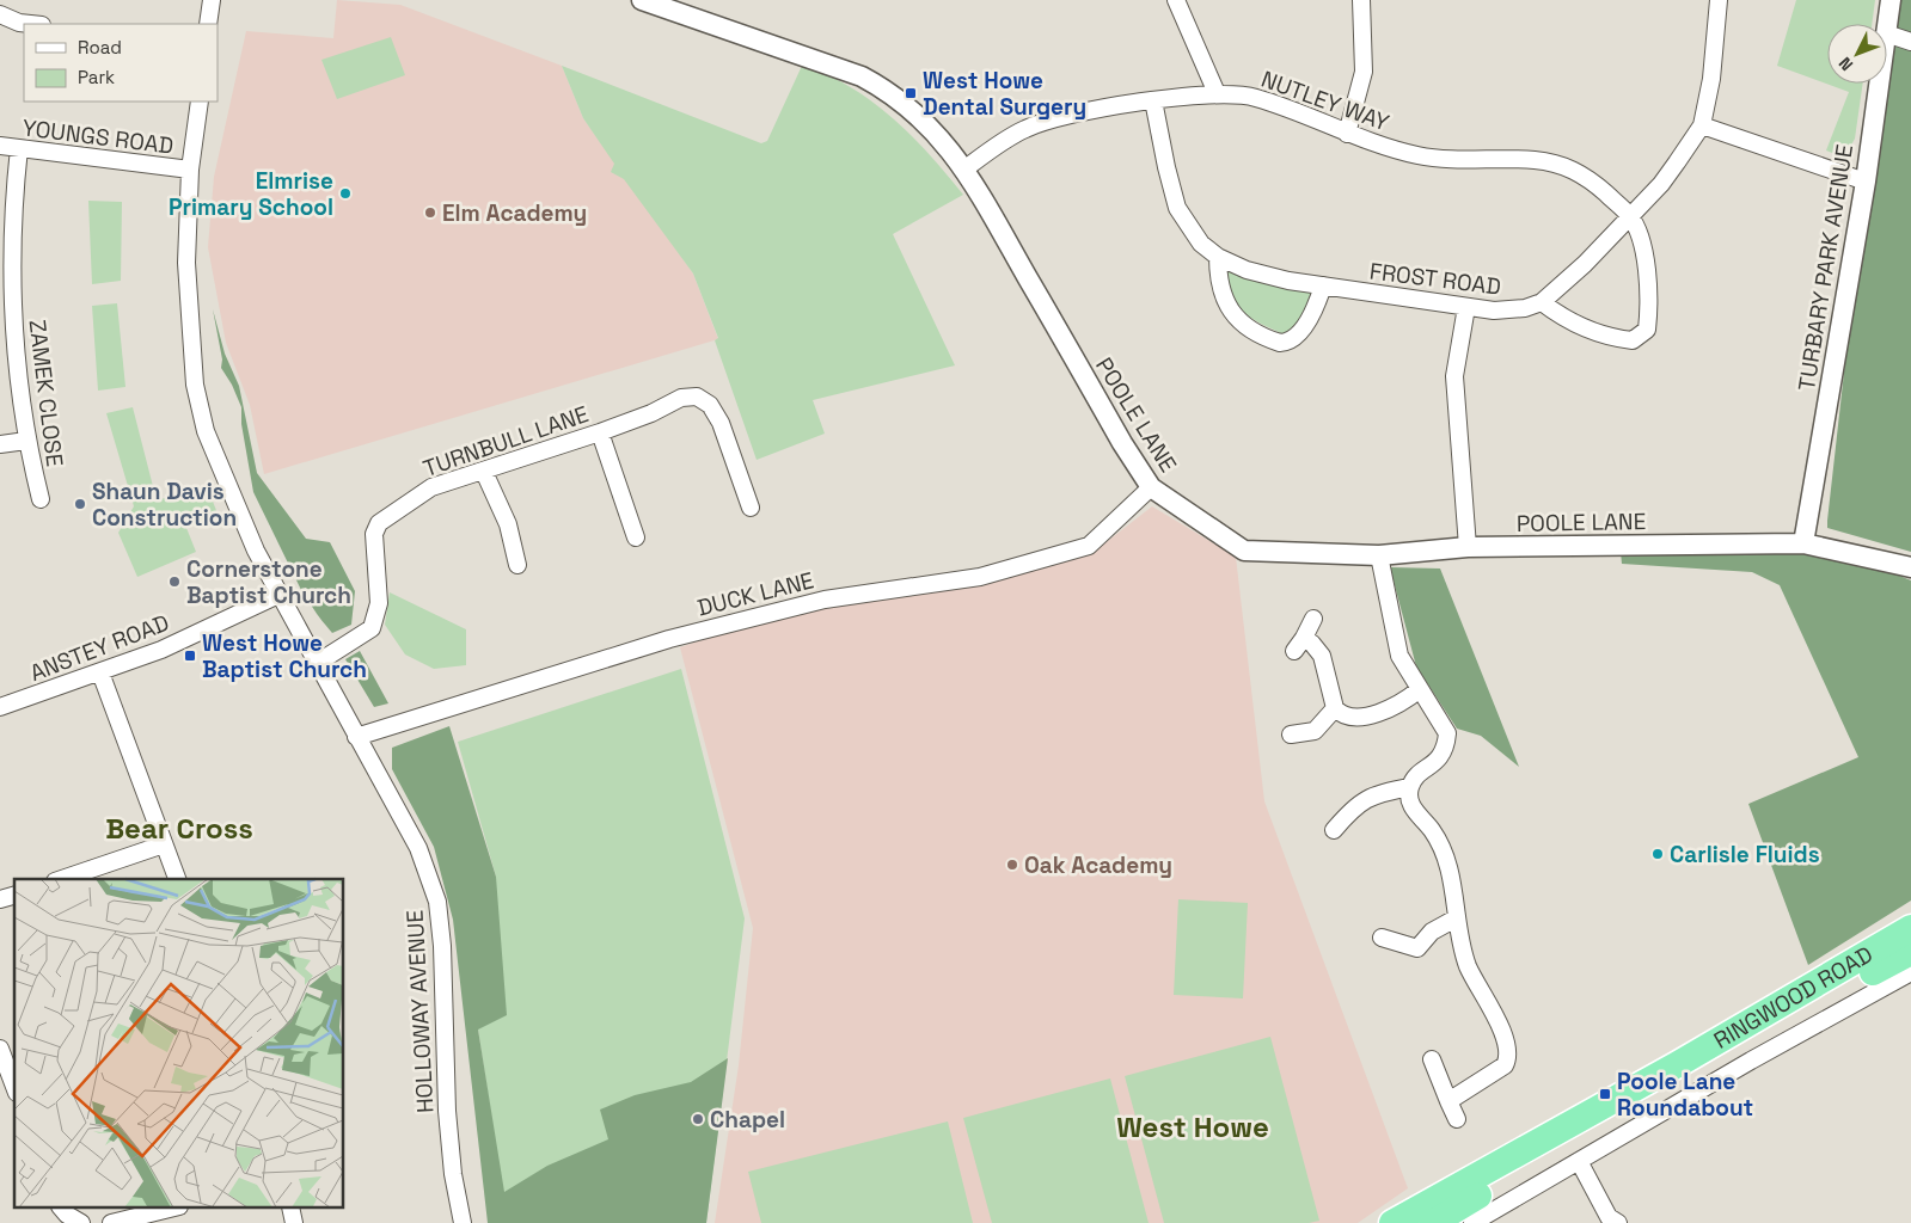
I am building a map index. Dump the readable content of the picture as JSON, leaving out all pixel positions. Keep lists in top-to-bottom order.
{
  "streets": {
    "highway": ["RINGWOOD ROAD"],
    "street": [
      "NUTLEY WAY",
      "YOUNGS ROAD",
      "TURBARY PARK AVENUE",
      "FROST ROAD",
      "ZAMEK CLOSE",
      "POOLE LANE",
      "TURNBULL LANE",
      "DUCK LANE",
      "ANSTEY ROAD",
      "HOLLOWAY AVENUE"
    ]
  },
  "crossings": [
    ["NUTLEY WAY", "FROST ROAD"],
    ["NUTLEY WAY", "POOLE LANE"],
    ["YOUNGS ROAD", "ZAMEK CLOSE"],
    ["YOUNGS ROAD", "HOLLOWAY AVENUE"],
    ["TURBARY PARK AVENUE", "POOLE LANE"],
    ["POOLE LANE", "DUCK LANE"],
    ["TURNBULL LANE", "HOLLOWAY AVENUE"],
    ["DUCK LANE", "HOLLOWAY AVENUE"],
    ["ANSTEY ROAD", "HOLLOWAY AVENUE"]
  ],
  "districts": ["Bear Cross", "West Howe"],
  "places": {
    "transit": ["West Howe Dental Surgery", "West Howe Baptist Church", "Poole Lane Roundabout"],
    "other": [
      "Elmrise Primary School",
      "Elm Academy",
      "Shaun Davis Construction",
      "Cornerstone Baptist Church",
      "Carlisle Fluids",
      "Oak Academy",
      "Chapel"
    ]
  },
  "legend": ["Road", "Park"],
  "north": "bottom left"
}
